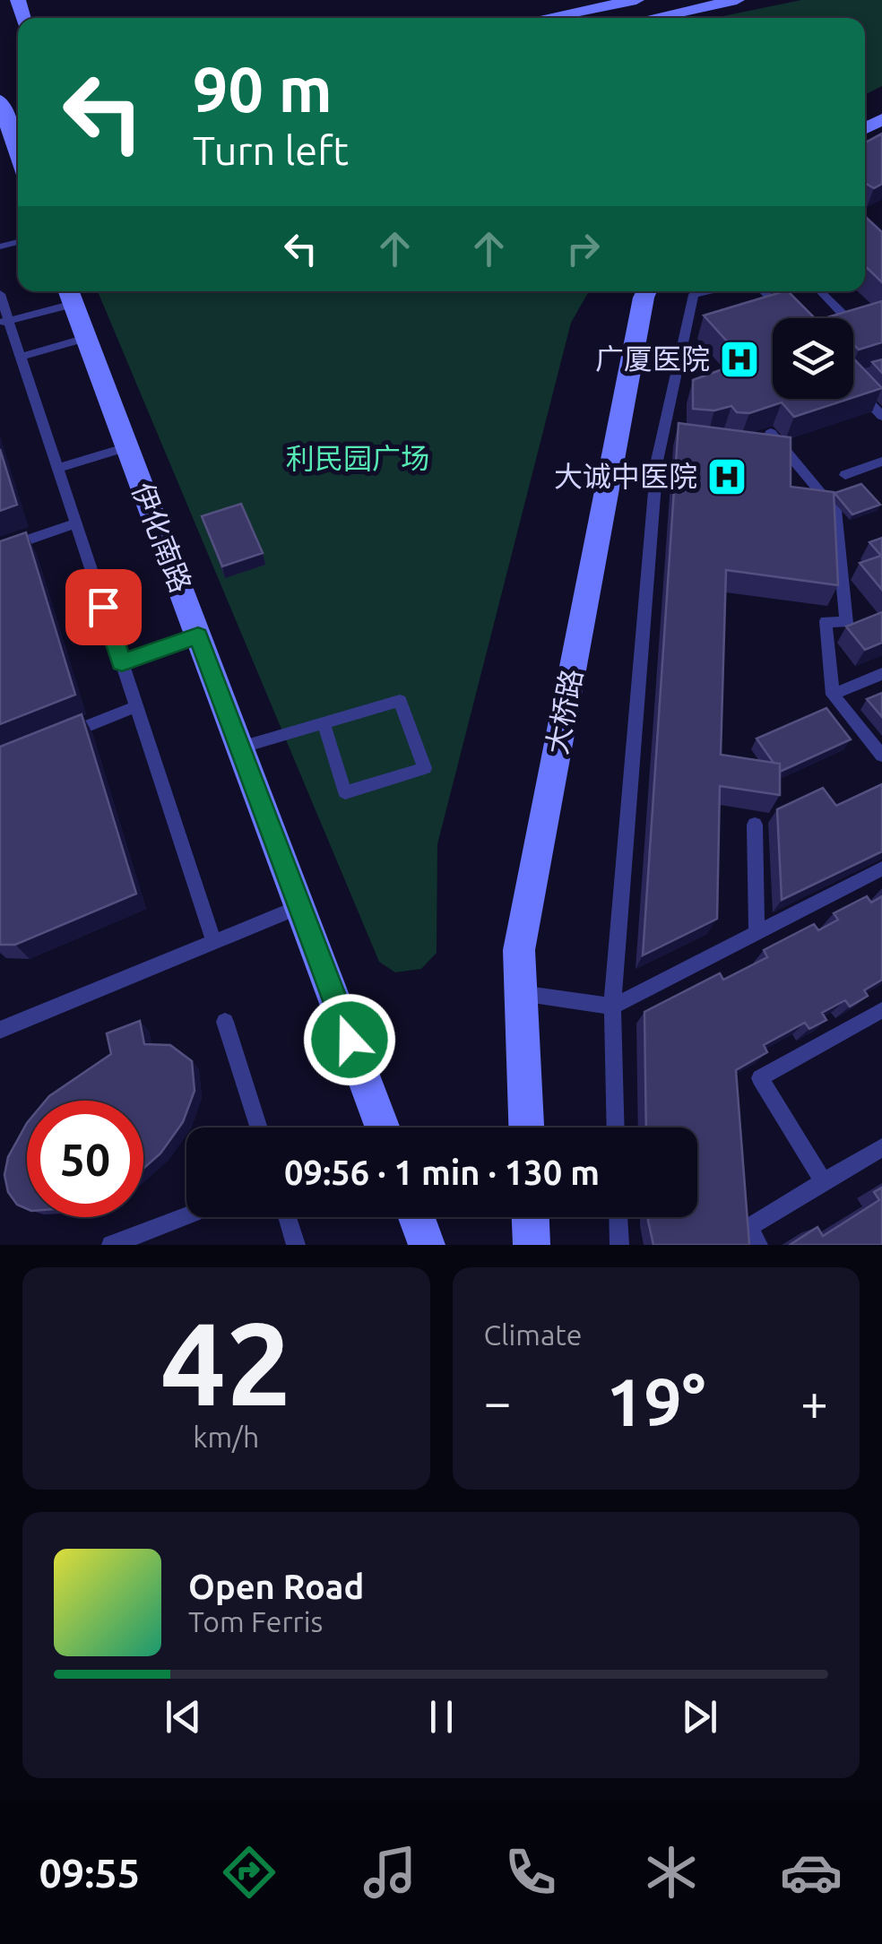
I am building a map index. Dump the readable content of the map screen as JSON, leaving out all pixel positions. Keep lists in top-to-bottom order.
{
  "streets": {
    "main road": ["伊化南路", "大桥路"]
  },
  "parks": ["利民园广场"],
  "places": {
    "hospital": ["广厦医院", "大诚中医院"]
  },
  "page": {
    "turn": ["90 m", "Turn left"],
    "limit": "50",
    "trip": "09:56 · 1 min · 130 m",
    "tile": [
      ["42", "km/h"],
      "Climate"
    ],
    "heat": ["−", "19°", "+"],
    "song": ["Open Road", "Tom Ferris"],
    "tabs": "09:55"
  }
}
